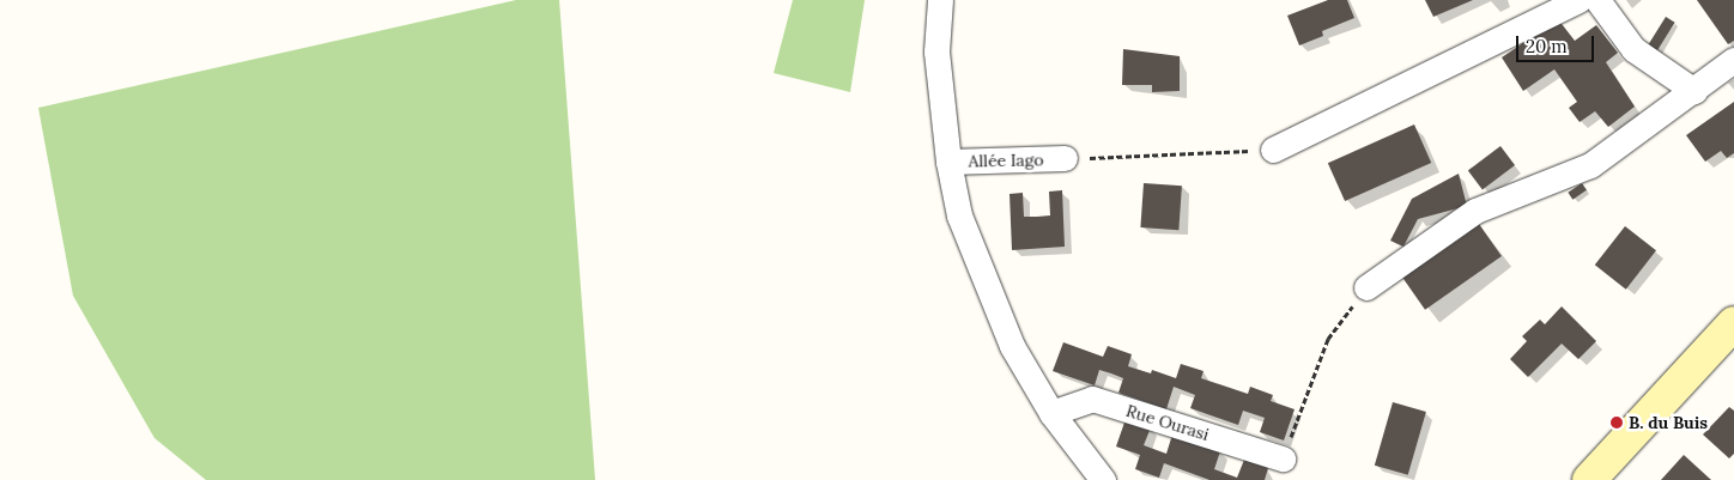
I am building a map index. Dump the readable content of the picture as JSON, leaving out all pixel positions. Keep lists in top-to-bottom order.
{
  "streets": {
    "street": ["Allée Iago", "Rue Ourasi"]
  },
  "places": ["B. du Buis"],
  "scale_bar": "20 m"
}
